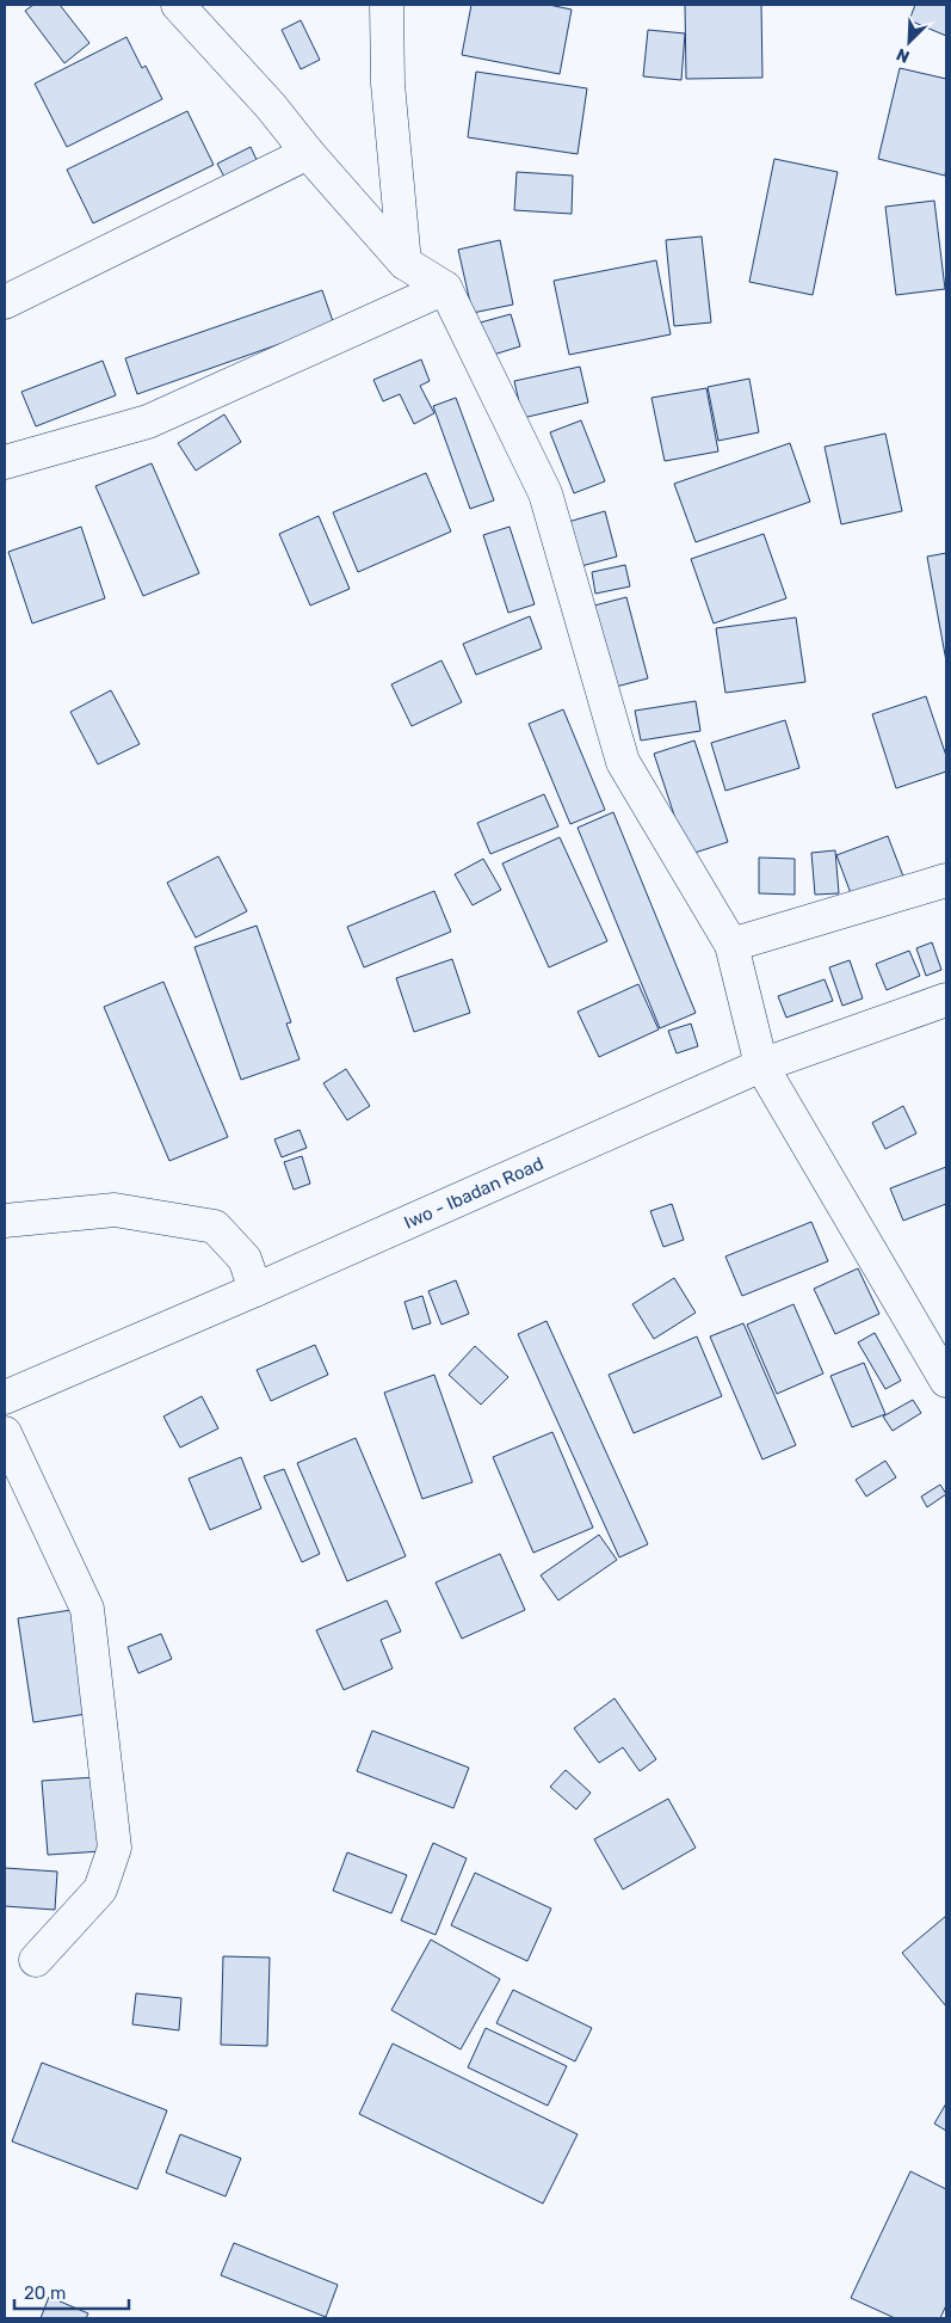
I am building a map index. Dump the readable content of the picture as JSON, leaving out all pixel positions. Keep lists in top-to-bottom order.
{
  "streets": {
    "street": ["Iwo - Ibadan Road"]
  },
  "scale_bar": "20 m",
  "north": "bottom left"
}
